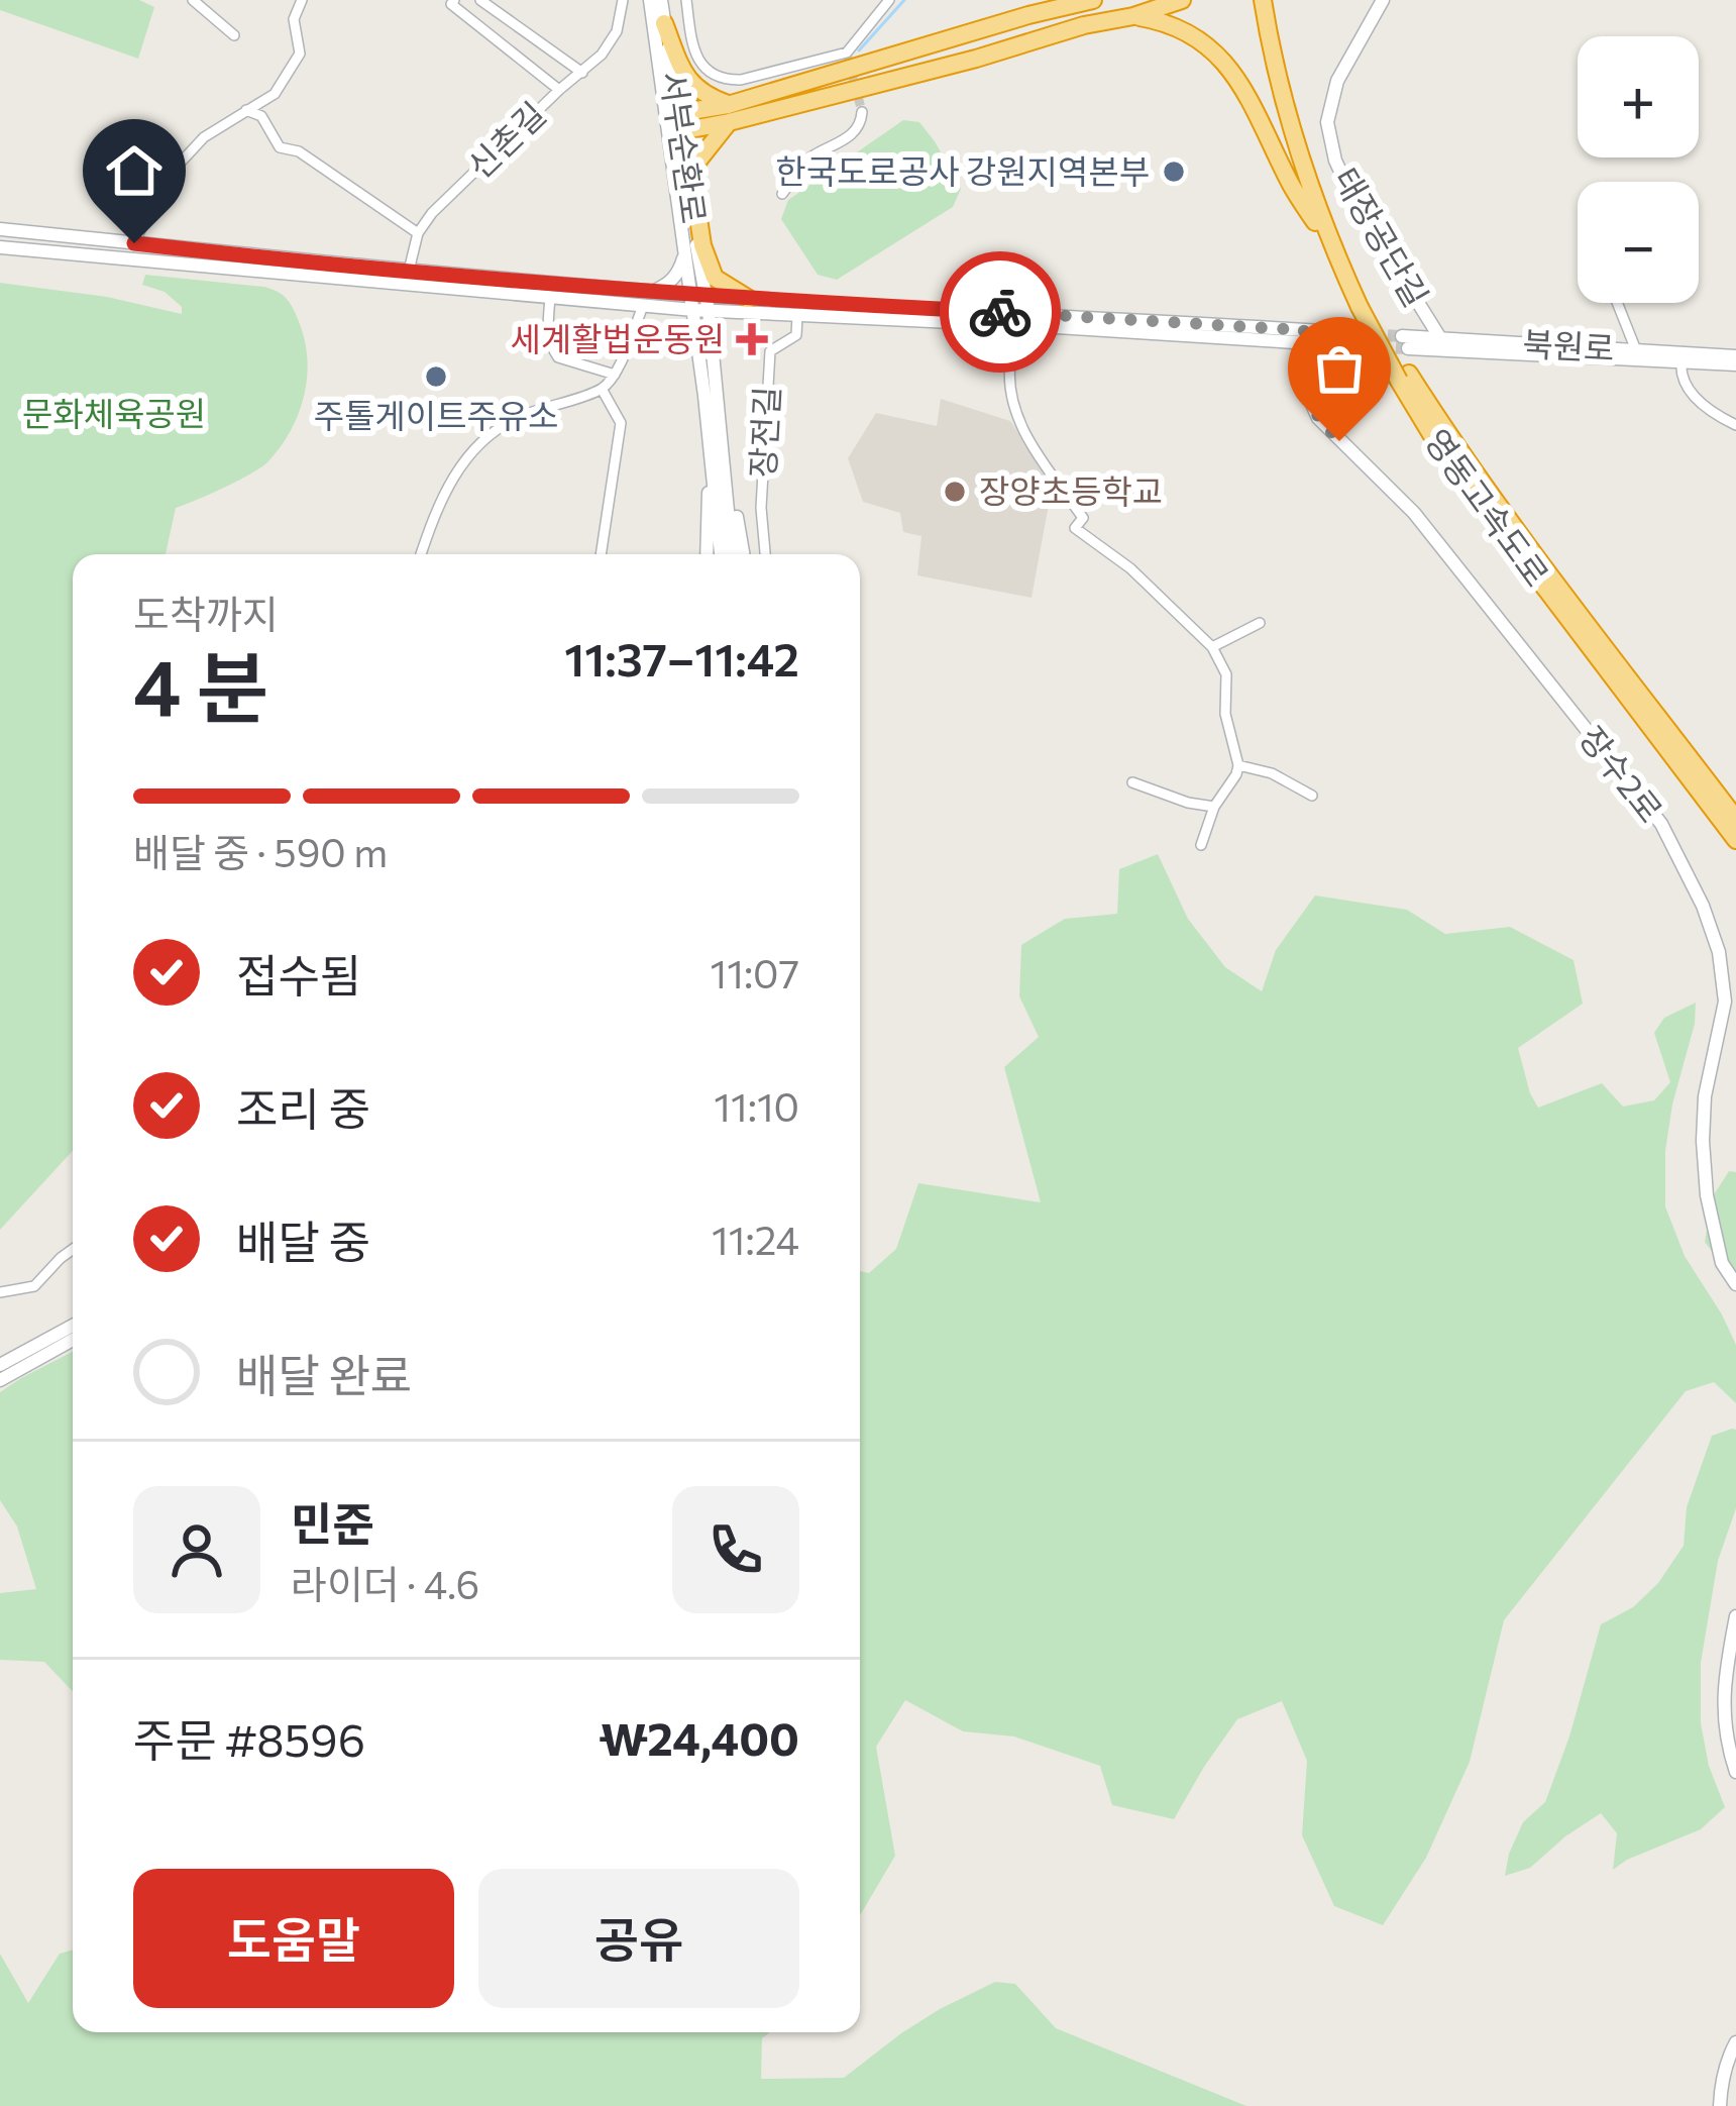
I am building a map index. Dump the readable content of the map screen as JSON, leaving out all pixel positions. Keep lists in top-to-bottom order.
{
  "streets": {
    "highway": ["영동고속도로"],
    "street": [
      "신촌길",
      "서부순환로",
      "태장공단길",
      "북원로",
      "장전길",
      "장수2로"
    ]
  },
  "crossings": [
    ["태장공단길", "북원로"]
  ],
  "parks": ["문화체육공원"],
  "places": {
    "other": ["한국도로공사 강원지역본부", "주톨게이트주유소", "장양초등학교"],
    "health": ["세계활법운동원"]
  },
  "page": {
    "map_buttons": ["+", "−"],
    "heading": ["4 분", "도착까지", "11:37–11:42"],
    "panel": [
      "민준",
      "라이더 · 4.6",
      "주문 #8596",
      "₩24,400"
    ],
    "bar": "배달 중 · 590 m",
    "list": [
      ["접수됨", "11:07"],
      ["조리 중", "11:10"],
      ["배달 중", "11:24"],
      "배달 완료"
    ],
    "buttons": ["도움말", "공유"]
  }
}
